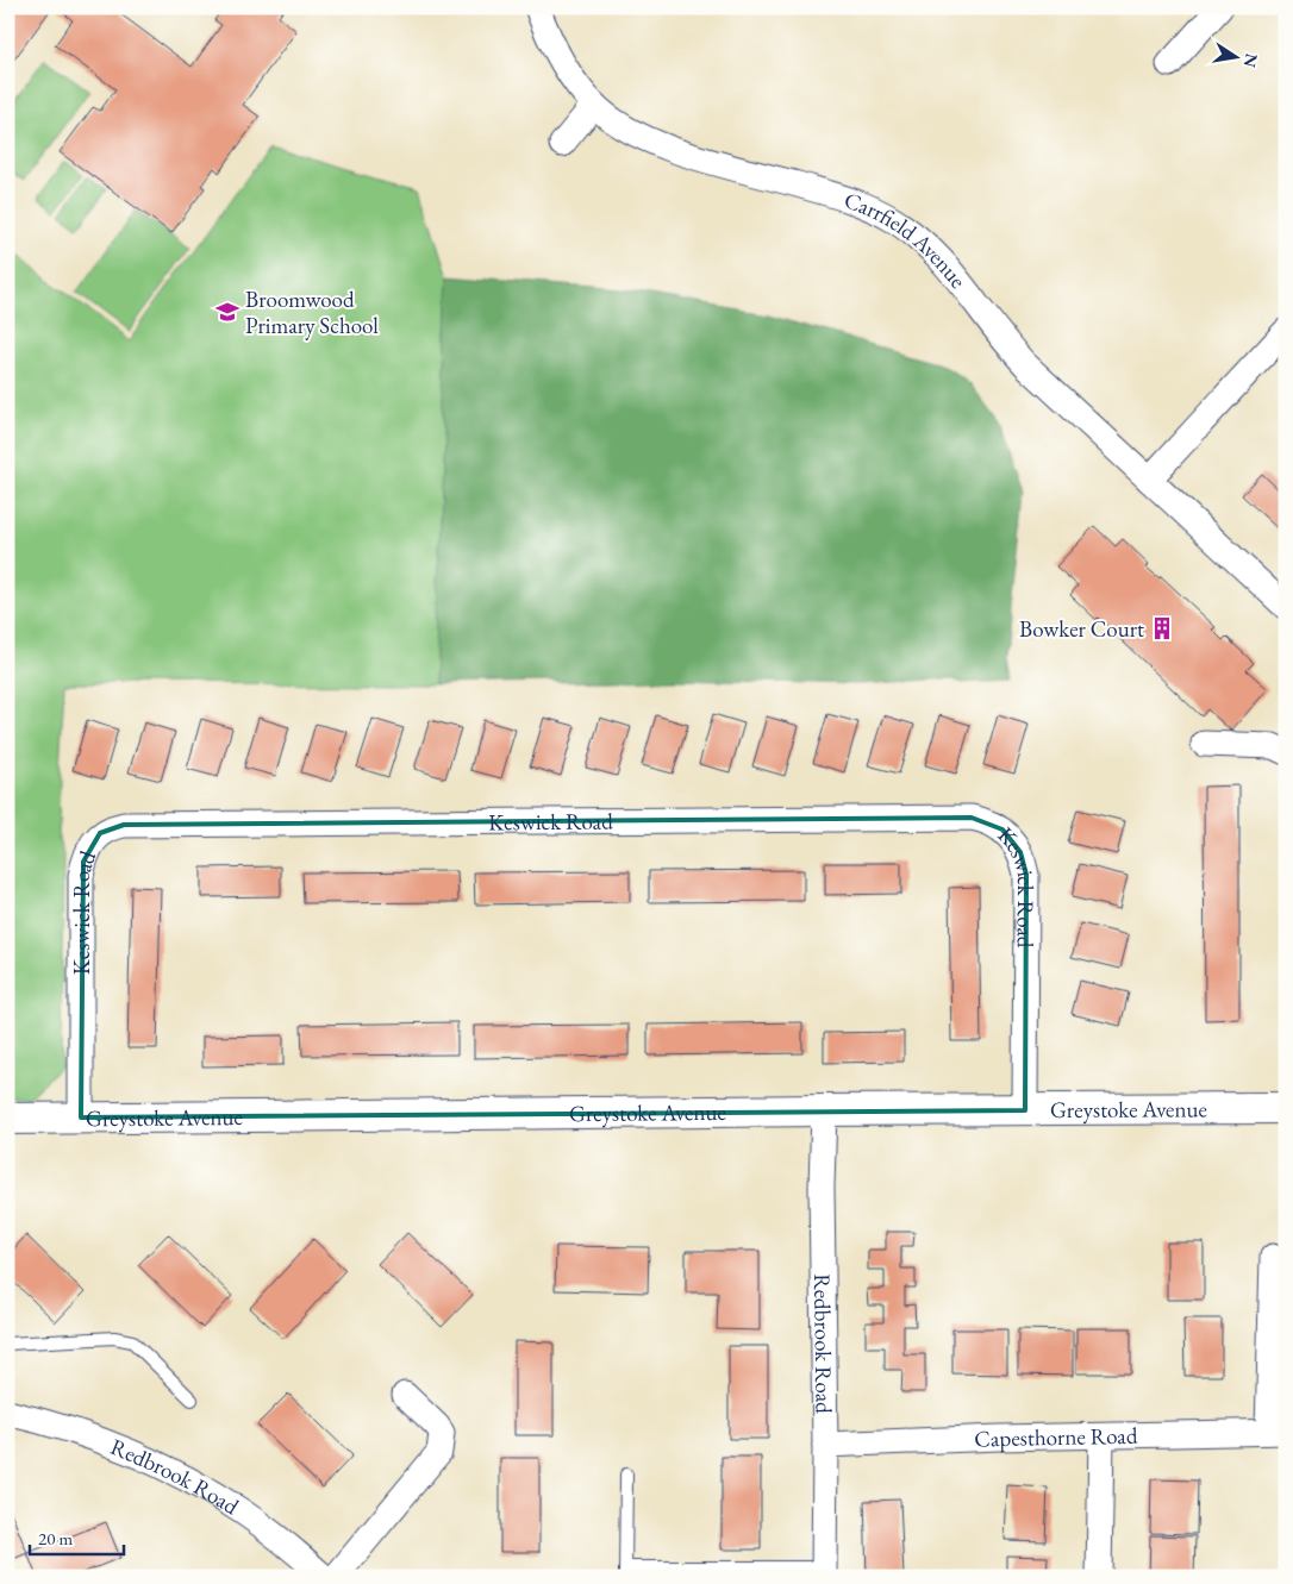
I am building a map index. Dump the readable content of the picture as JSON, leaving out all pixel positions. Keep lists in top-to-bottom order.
{
  "streets": {
    "street": [
      "Carrfield Avenue",
      "Keswick Road",
      "Greystoke Avenue",
      "Redbrook Road",
      "Capesthorne Road"
    ]
  },
  "crossings": [
    ["Keswick Road", "Greystoke Avenue"],
    ["Greystoke Avenue", "Redbrook Road"],
    ["Redbrook Road", "Capesthorne Road"]
  ],
  "places": {
    "school or university": ["Broomwood Primary School"],
    "building": ["Bowker Court"]
  },
  "scale_bar": "20 m",
  "north": "right"
}
